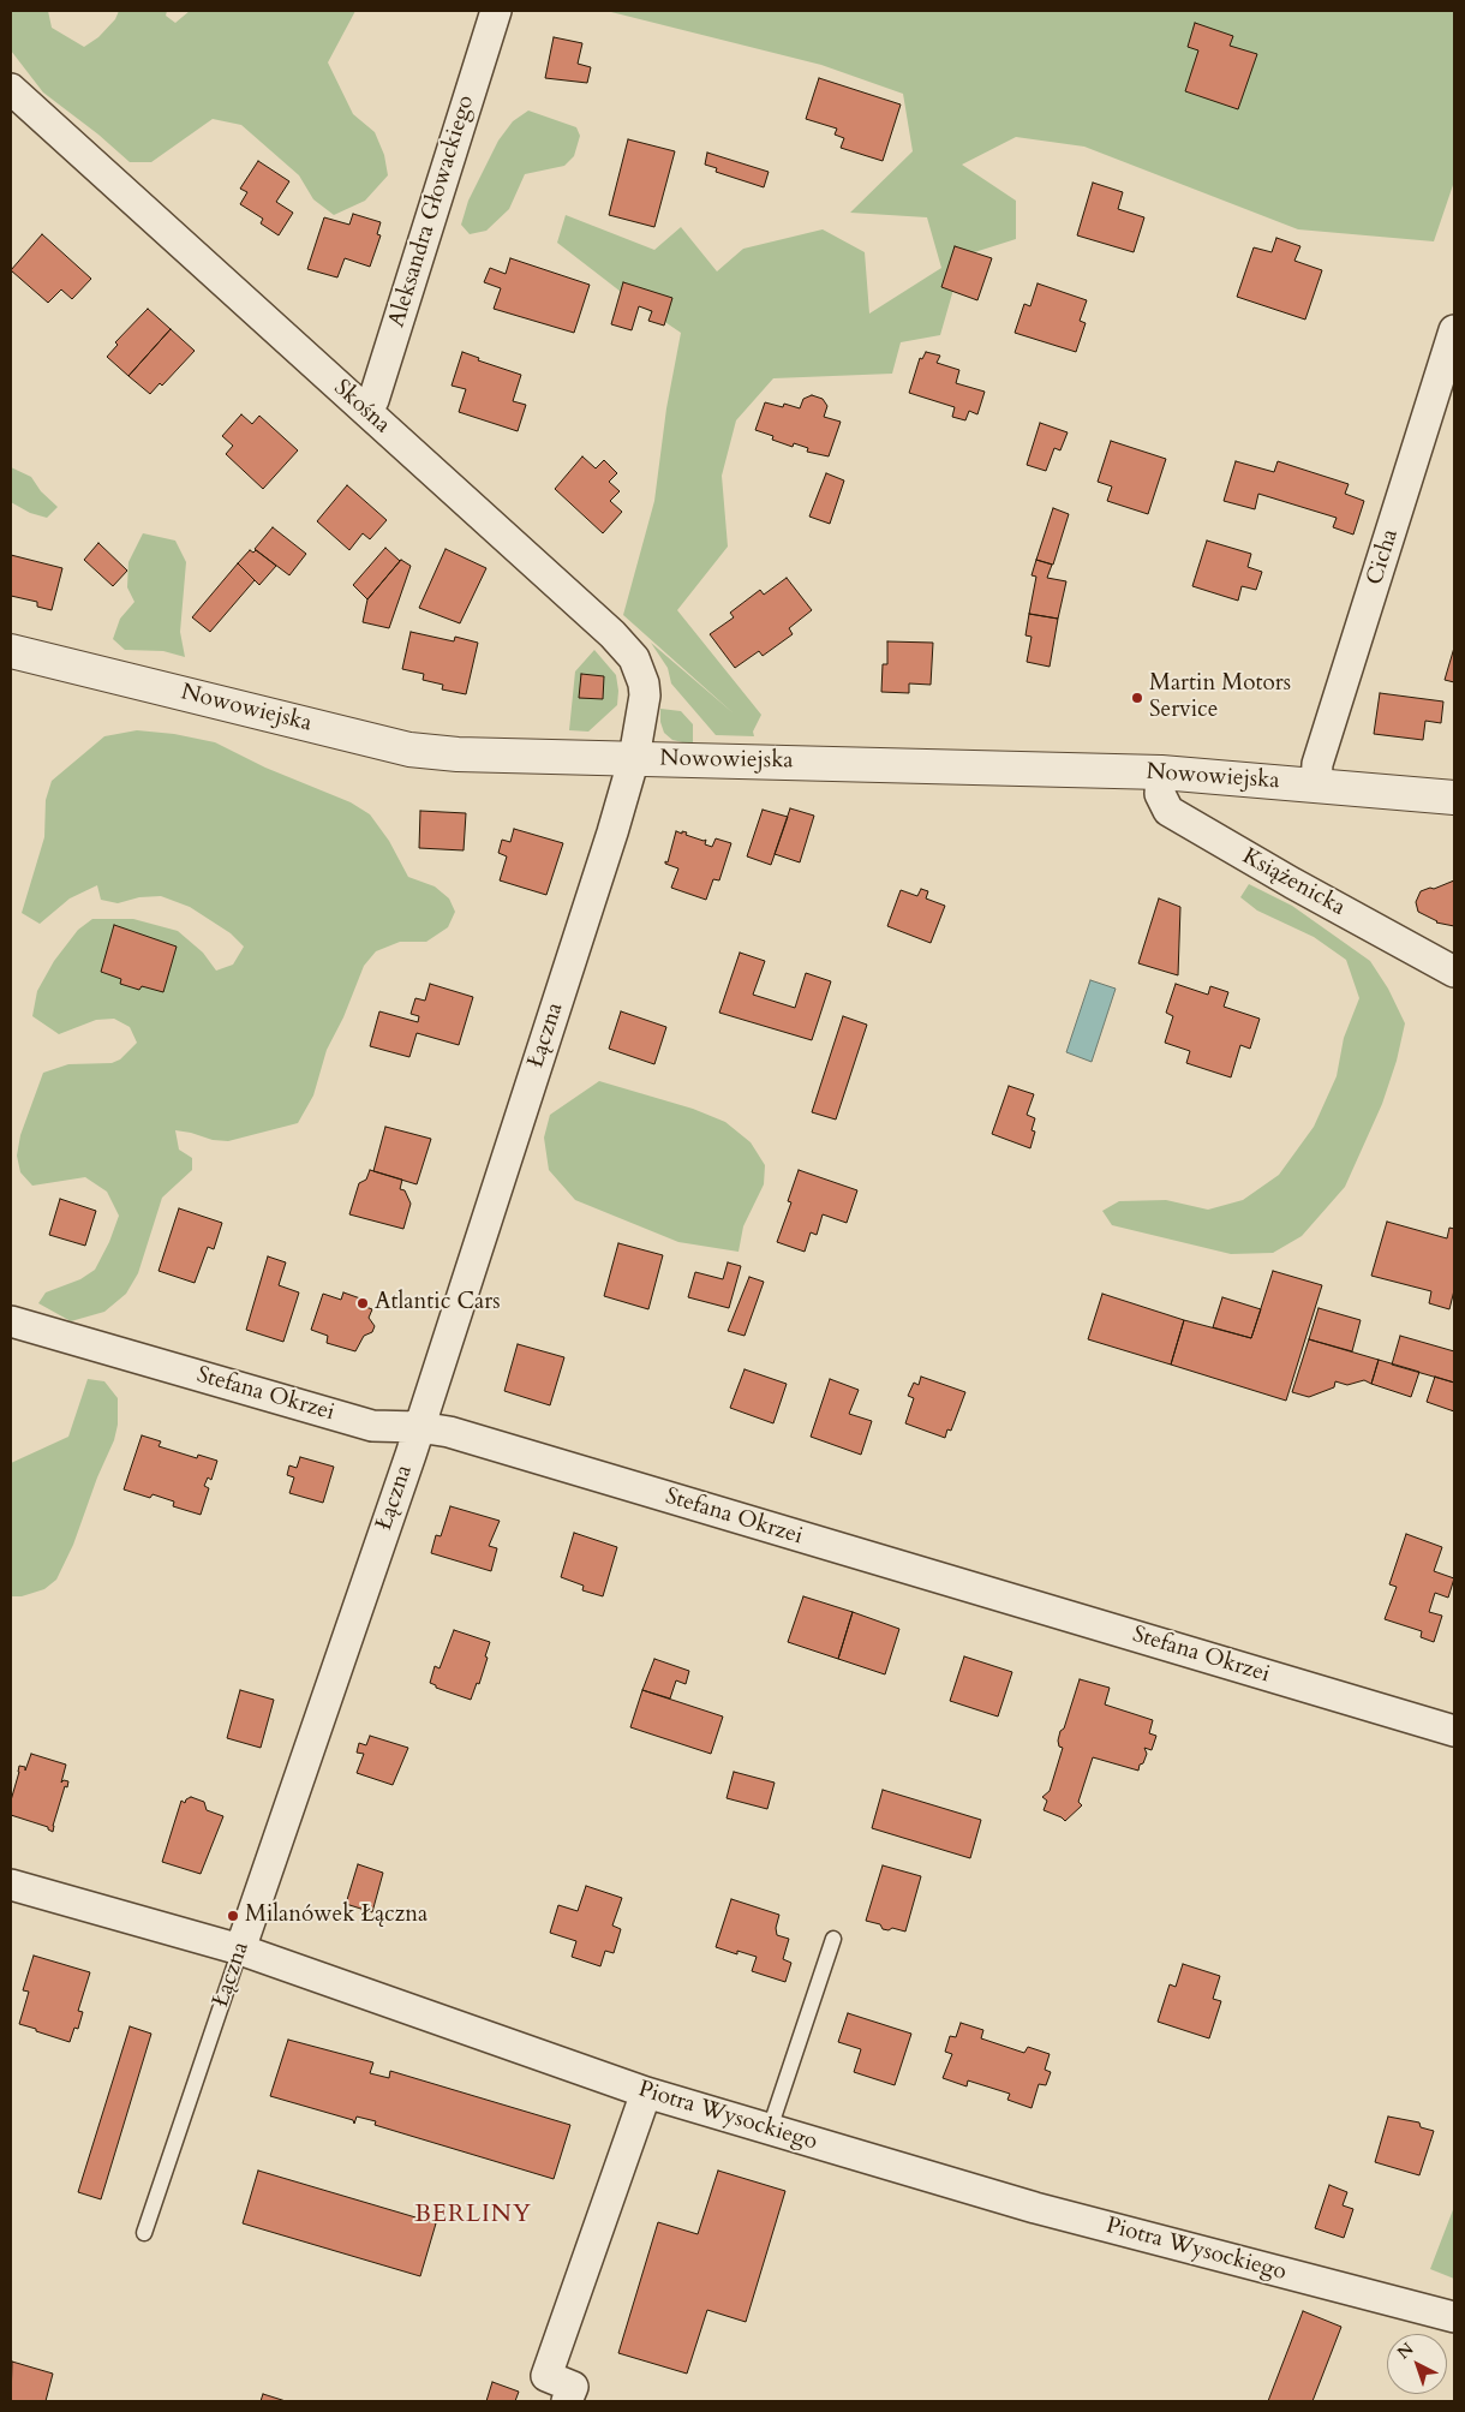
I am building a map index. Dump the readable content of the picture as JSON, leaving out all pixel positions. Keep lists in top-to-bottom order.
{
  "streets": {
    "street": [
      "Aleksandra Głowackiego",
      "Skośna",
      "Cicha",
      "Nowowiejska",
      "Książenicka",
      "Łączna",
      "Stefana Okrzei",
      "Piotra Wysockiego"
    ]
  },
  "crossings": [
    ["Aleksandra Głowackiego", "Skośna"],
    ["Skośna", "Nowowiejska"],
    ["Skośna", "Łączna"],
    ["Cicha", "Nowowiejska"],
    ["Nowowiejska", "Książenicka"],
    ["Nowowiejska", "Łączna"],
    ["Łączna", "Stefana Okrzei"],
    ["Łączna", "Piotra Wysockiego"]
  ],
  "districts": ["BERLINY"],
  "places": ["Martin Motors Service", "Atlantic Cars", "Milanówek Łączna"],
  "north": "top left"
}
